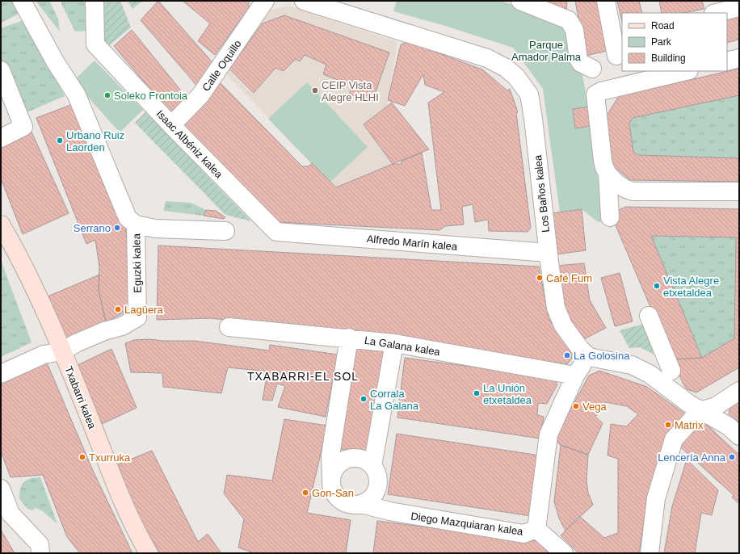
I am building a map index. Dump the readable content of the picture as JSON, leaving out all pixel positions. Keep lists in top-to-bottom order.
{
  "streets": {
    "street": [
      "Calle Oquillo",
      "Isaac Albéniz kalea",
      "Los Baños kalea",
      "Alfredo Marín kalea",
      "Eguzki kalea",
      "La Galana kalea",
      "Txabarri kalea",
      "Diego Mazquiaran kalea"
    ]
  },
  "crossings": [
    ["Calle Oquillo", "Isaac Albéniz kalea"],
    ["Isaac Albéniz kalea", "Alfredo Marín kalea"],
    ["Los Baños kalea", "Alfredo Marín kalea"],
    ["Eguzki kalea", "Txabarri kalea"]
  ],
  "districts": ["TXABARRI-EL SOL"],
  "parks": ["Parque Amador Palma"],
  "places": [
    "CEIP Vista Alegre HLHI",
    "Soleko Frontoia",
    "Urbano Ruiz Laorden",
    "Serrano",
    "Café Fum",
    "Vista Alegre etxetaldea",
    "Lagüera",
    "La Golosina",
    "La Unión etxetaldea",
    "Corrala La Galana",
    "Vega",
    "Matrix",
    "Txurruka",
    "Lencería Anna",
    "Gon-San"
  ],
  "legend": ["Road", "Park", "Building"]
}
